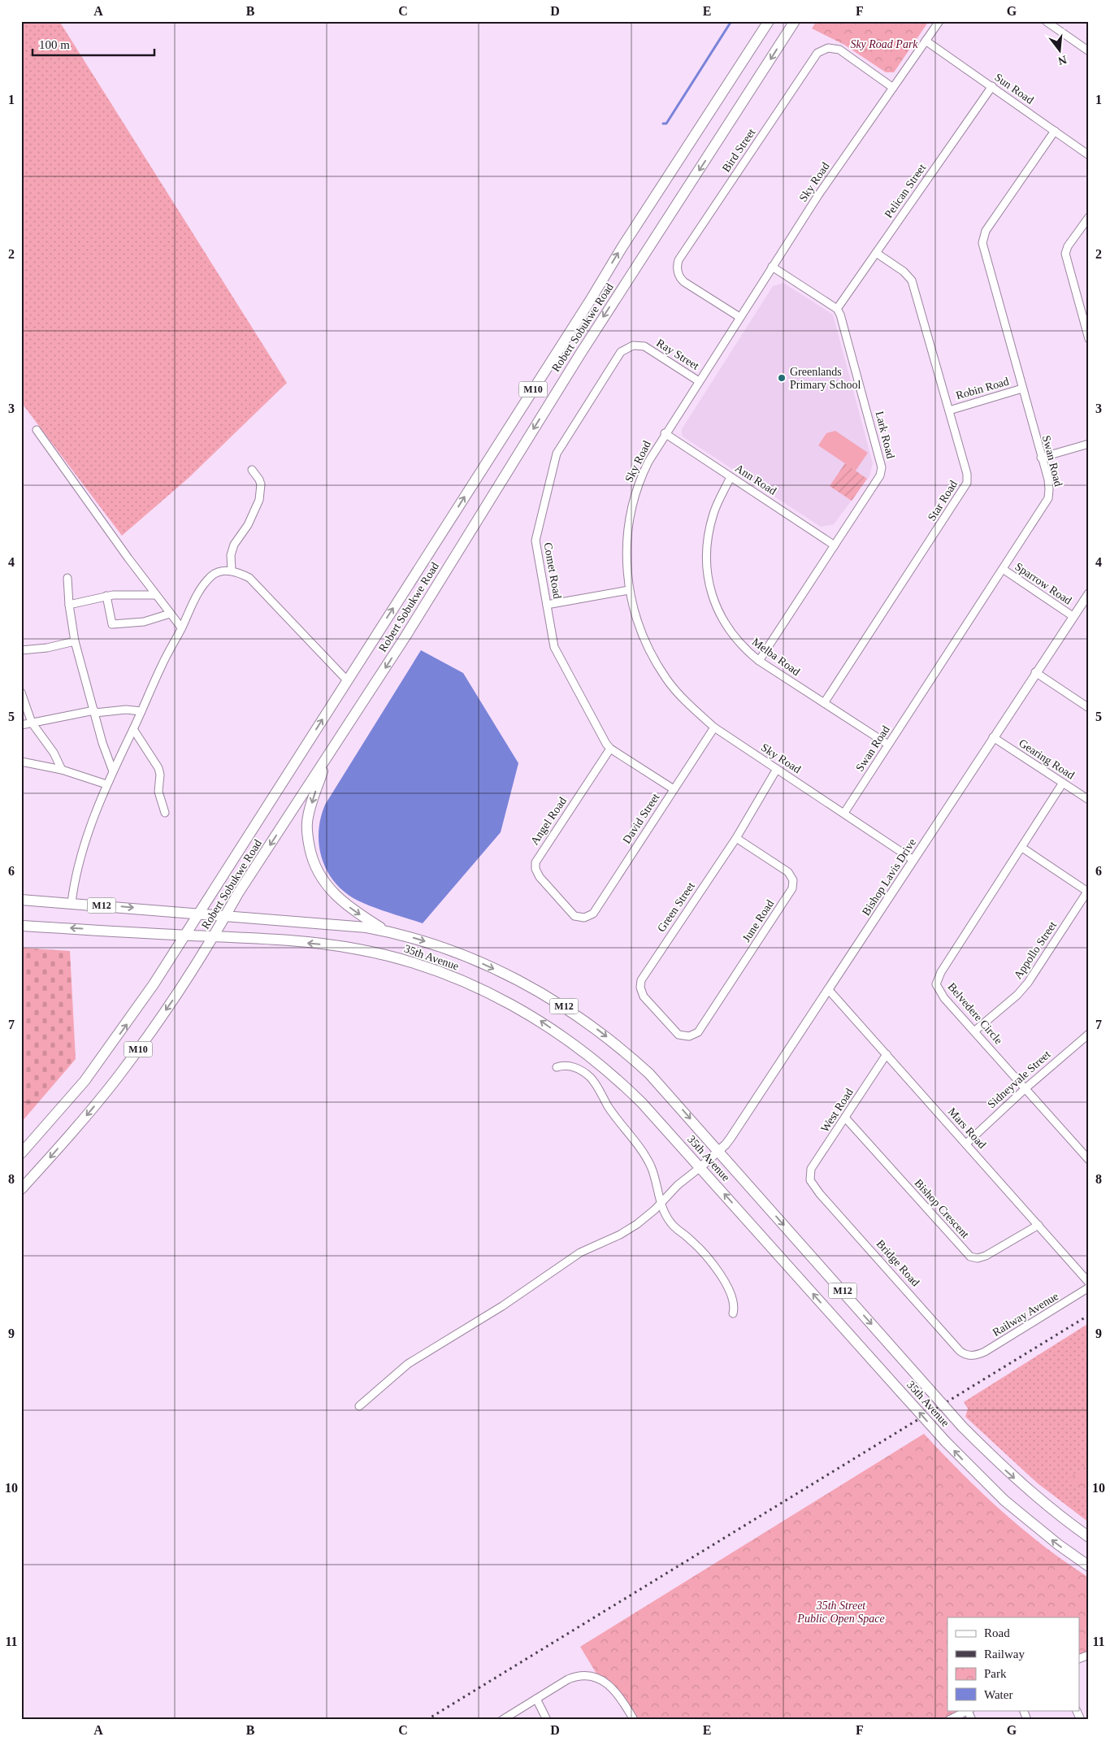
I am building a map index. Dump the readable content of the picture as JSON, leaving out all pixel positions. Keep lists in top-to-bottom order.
{
  "streets": {
    "main road": [
      "Robert Sobukwe Road",
      "M10",
      "M12",
      "35th Avenue"
    ],
    "street": [
      "Sun Road",
      "Bird Street",
      "Sky Road",
      "Pelican Street",
      "Ray Street",
      "Robin Road",
      "Lark Road",
      "Swan Road",
      "Ann Road",
      "Star Road",
      "Comet Road",
      "Sparrow Road",
      "Melba Road",
      "Gearing Road",
      "David Street",
      "Angel Road",
      "Bishop Lavis Drive",
      "Green Street",
      "June Road",
      "Appollo Street",
      "Belvedere Circle",
      "Sidneyvale Street",
      "West Road",
      "Mars Road",
      "Bishop Crescent",
      "Bridge Road",
      "Railway Avenue"
    ]
  },
  "crossings": [
    ["Sun Road", "Sky Road"],
    ["Sun Road", "Pelican Street"],
    ["Sun Road", "Swan Road"],
    ["Bird Street", "Sky Road"],
    ["Sky Road", "Ray Street"],
    ["Sky Road", "Swan Road"],
    ["Sky Road", "Ann Road"],
    ["Sky Road", "David Street"],
    ["Sky Road", "Bishop Lavis Drive"],
    ["Sky Road", "Green Street"],
    ["Pelican Street", "Lark Road"],
    ["Pelican Street", "Star Road"],
    ["Robert Sobukwe Road", "M12"],
    ["Robert Sobukwe Road", "35th Avenue"],
    ["Ray Street", "Comet Road"],
    ["Robin Road", "Swan Road"],
    ["Robin Road", "Star Road"],
    ["Lark Road", "Ann Road"],
    ["Lark Road", "Melba Road"],
    ["Swan Road", "Sparrow Road"],
    ["Swan Road", "Melba Road"],
    ["Ann Road", "Melba Road"],
    ["Star Road", "Melba Road"],
    ["Comet Road", "David Street"],
    ["Comet Road", "Angel Road"],
    ["Sparrow Road", "Bishop Lavis Drive"],
    ["Gearing Road", "Bishop Lavis Drive"],
    ["Gearing Road", "Belvedere Circle"],
    ["David Street", "Angel Road"],
    ["Bishop Lavis Drive", "35th Avenue"],
    ["Bishop Lavis Drive", "Mars Road"],
    ["M12", "35th Avenue"],
    ["Green Street", "June Road"],
    ["Appollo Street", "Belvedere Circle"],
    ["Belvedere Circle", "Sidneyvale Street"],
    ["Sidneyvale Street", "Mars Road"],
    ["West Road", "Mars Road"],
    ["West Road", "Bishop Crescent"],
    ["West Road", "Bridge Road"],
    ["Mars Road", "Bishop Crescent"],
    ["Bridge Road", "Railway Avenue"]
  ],
  "parks": ["Sky Road Park", "35th Street Public Open Space"],
  "places": ["Greenlands Primary School"],
  "legend": [
    "Road",
    "Railway",
    "Park",
    "Water"
  ],
  "scale_bar": "100 m",
  "north": "bottom",
  "grid": {
    "columns": [
      "A",
      "B",
      "C",
      "D",
      "E",
      "F",
      "G"
    ],
    "rows": [
      "1",
      "2",
      "3",
      "4",
      "5",
      "6",
      "7",
      "8",
      "9",
      "10",
      "11"
    ]
  }
}
